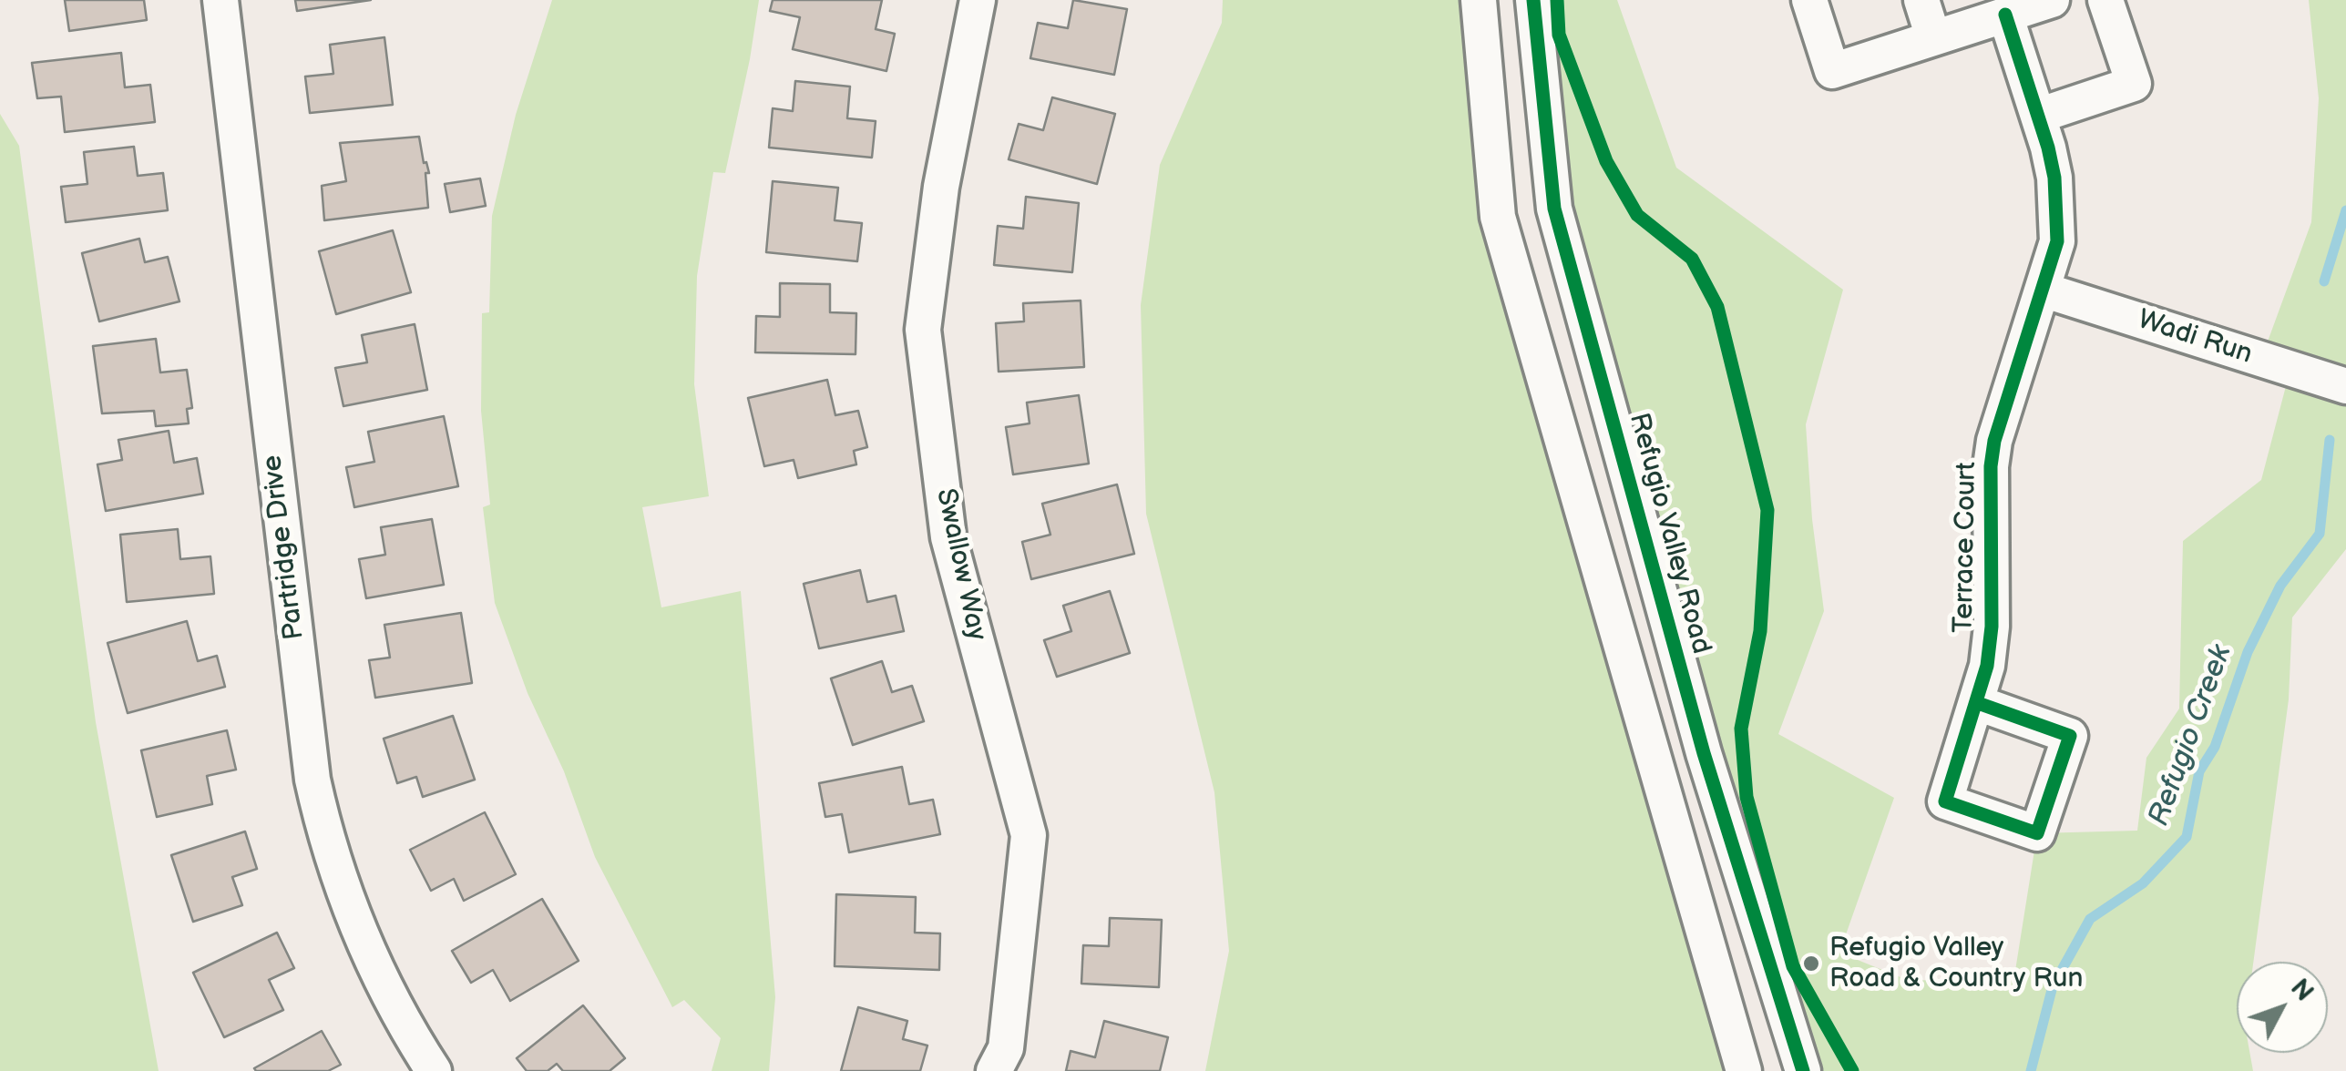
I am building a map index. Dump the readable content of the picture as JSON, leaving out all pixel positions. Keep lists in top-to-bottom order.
{
  "streets": {
    "street": [
      "Wadi Run",
      "Refugio Valley Road",
      "Partridge Drive",
      "Terrace Court",
      "Swallow Way"
    ]
  },
  "crossings": [
    ["Wadi Run", "Terrace Court"]
  ],
  "water": ["Refugio Creek"],
  "places": ["Refugio Valley Road & Country Run"],
  "north": "top right"
}
